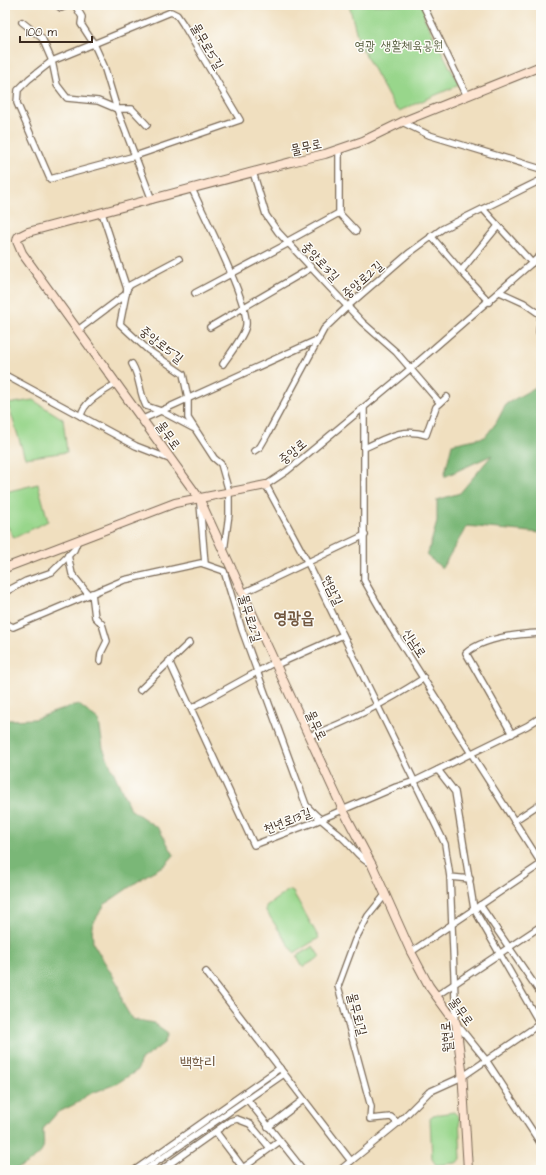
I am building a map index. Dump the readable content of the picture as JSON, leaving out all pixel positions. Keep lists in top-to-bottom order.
{
  "streets": {
    "main road": ["물무로", "중앙로", "월현로"],
    "street": [
      "물무로5길",
      "중앙로3길",
      "중앙로2길",
      "중앙로5길",
      "현암길",
      "물무로2길",
      "신남로",
      "천년로13길",
      "물무로1길"
    ]
  },
  "crossings": [
    ["물무로", "중앙로3길"],
    ["물무로", "중앙로5길"],
    ["물무로", "중앙로"],
    ["물무로", "물무로2길"],
    ["물무로", "천년로13길"],
    ["물무로", "물무로1길"],
    ["물무로", "월현로"],
    ["중앙로3길", "중앙로2길"],
    ["중앙로3길", "중앙로"],
    ["중앙로5길", "중앙로"],
    ["중앙로", "현암길"],
    ["중앙로", "신남로"],
    ["현암길", "천년로13길"],
    ["현암길", "월현로"],
    ["물무로2길", "천년로13길"],
    ["신남로", "천년로13길"]
  ],
  "districts": ["영광읍", "백학리"],
  "parks": ["영광 생활체육공원"],
  "scale_bar": "100 m"
}
